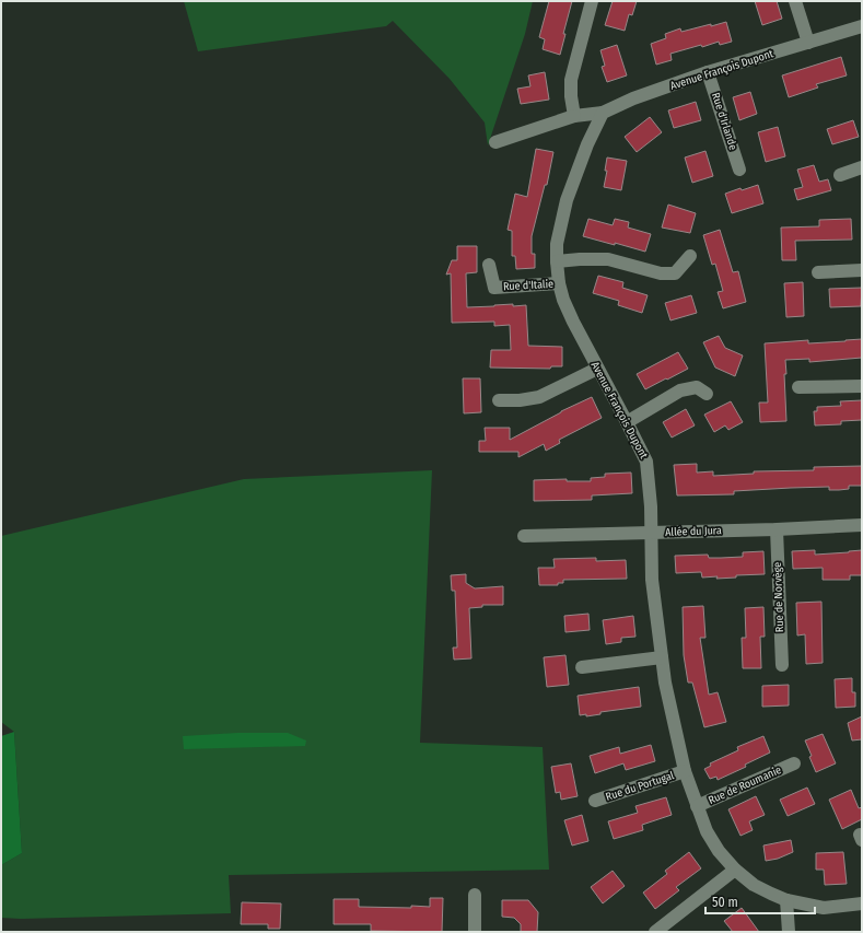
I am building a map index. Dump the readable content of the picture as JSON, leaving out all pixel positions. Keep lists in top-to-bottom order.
{
  "streets": {
    "street": [
      "Avenue François Dupont",
      "Rue d'Irlande",
      "Rue d'Italie",
      "Allée du Jura",
      "Rue de Norvège",
      "Rue de Roumanie",
      "Rue du Portugal"
    ]
  },
  "crossings": [
    ["Avenue François Dupont", "Rue d'Irlande"],
    ["Avenue François Dupont", "Rue d'Italie"],
    ["Avenue François Dupont", "Allée du Jura"],
    ["Avenue François Dupont", "Rue de Roumanie"],
    ["Avenue François Dupont", "Rue du Portugal"],
    ["Allée du Jura", "Rue de Norvège"]
  ],
  "scale_bar": "50 m"
}
